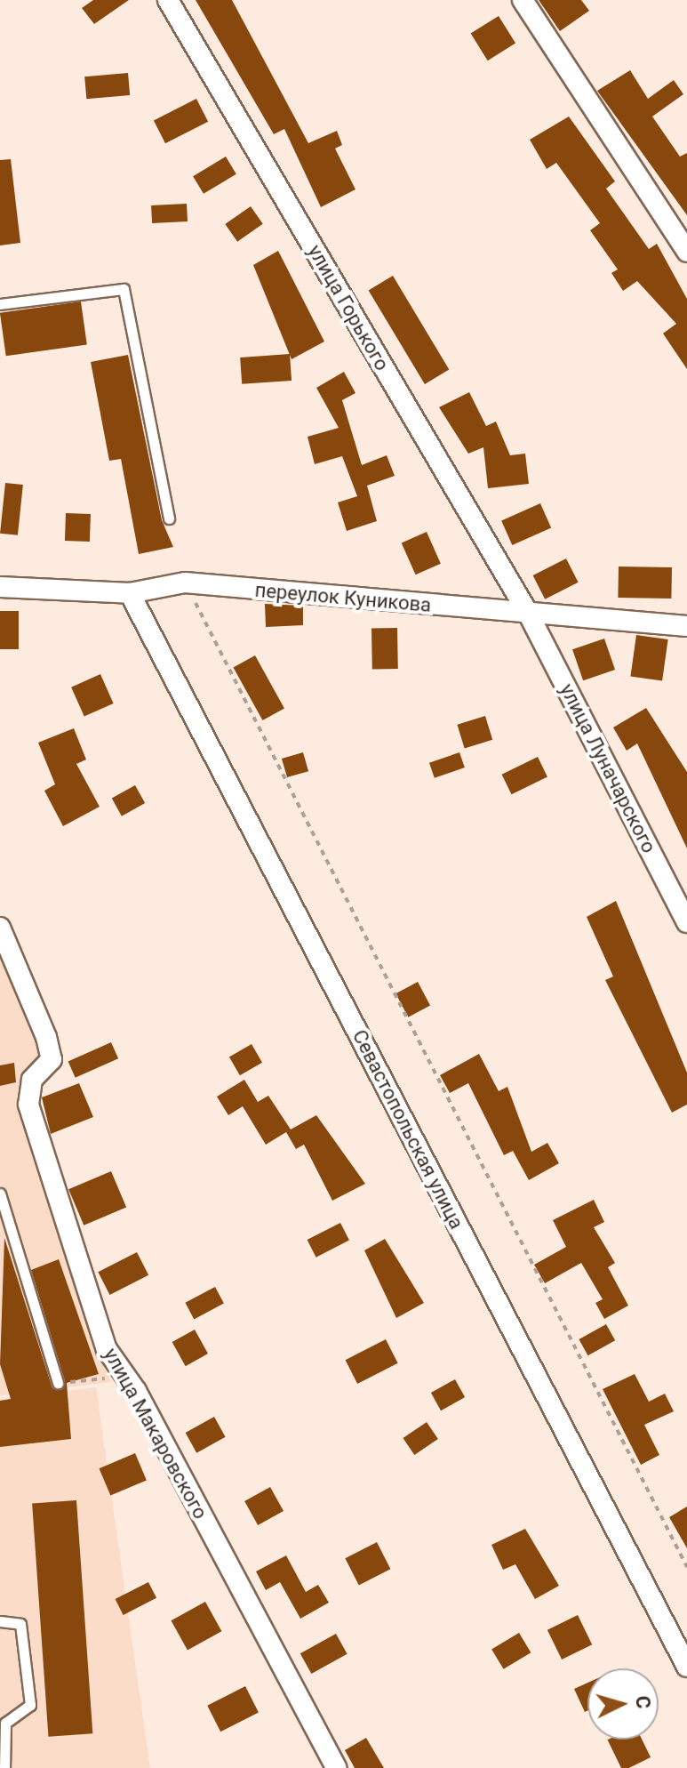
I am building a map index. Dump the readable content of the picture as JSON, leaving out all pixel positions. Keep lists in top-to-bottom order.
{
  "streets": {
    "street": [
      "улица Горького",
      "переулок Куникова",
      "улица Луначарского",
      "Севастопольская улица",
      "улица Макаровского"
    ]
  },
  "crossings": [
    ["улица Горького", "переулок Куникова"],
    ["улица Горького", "улица Луначарского"],
    ["переулок Куникова", "улица Луначарского"],
    ["переулок Куникова", "Севастопольская улица"]
  ],
  "north": "right"
}
